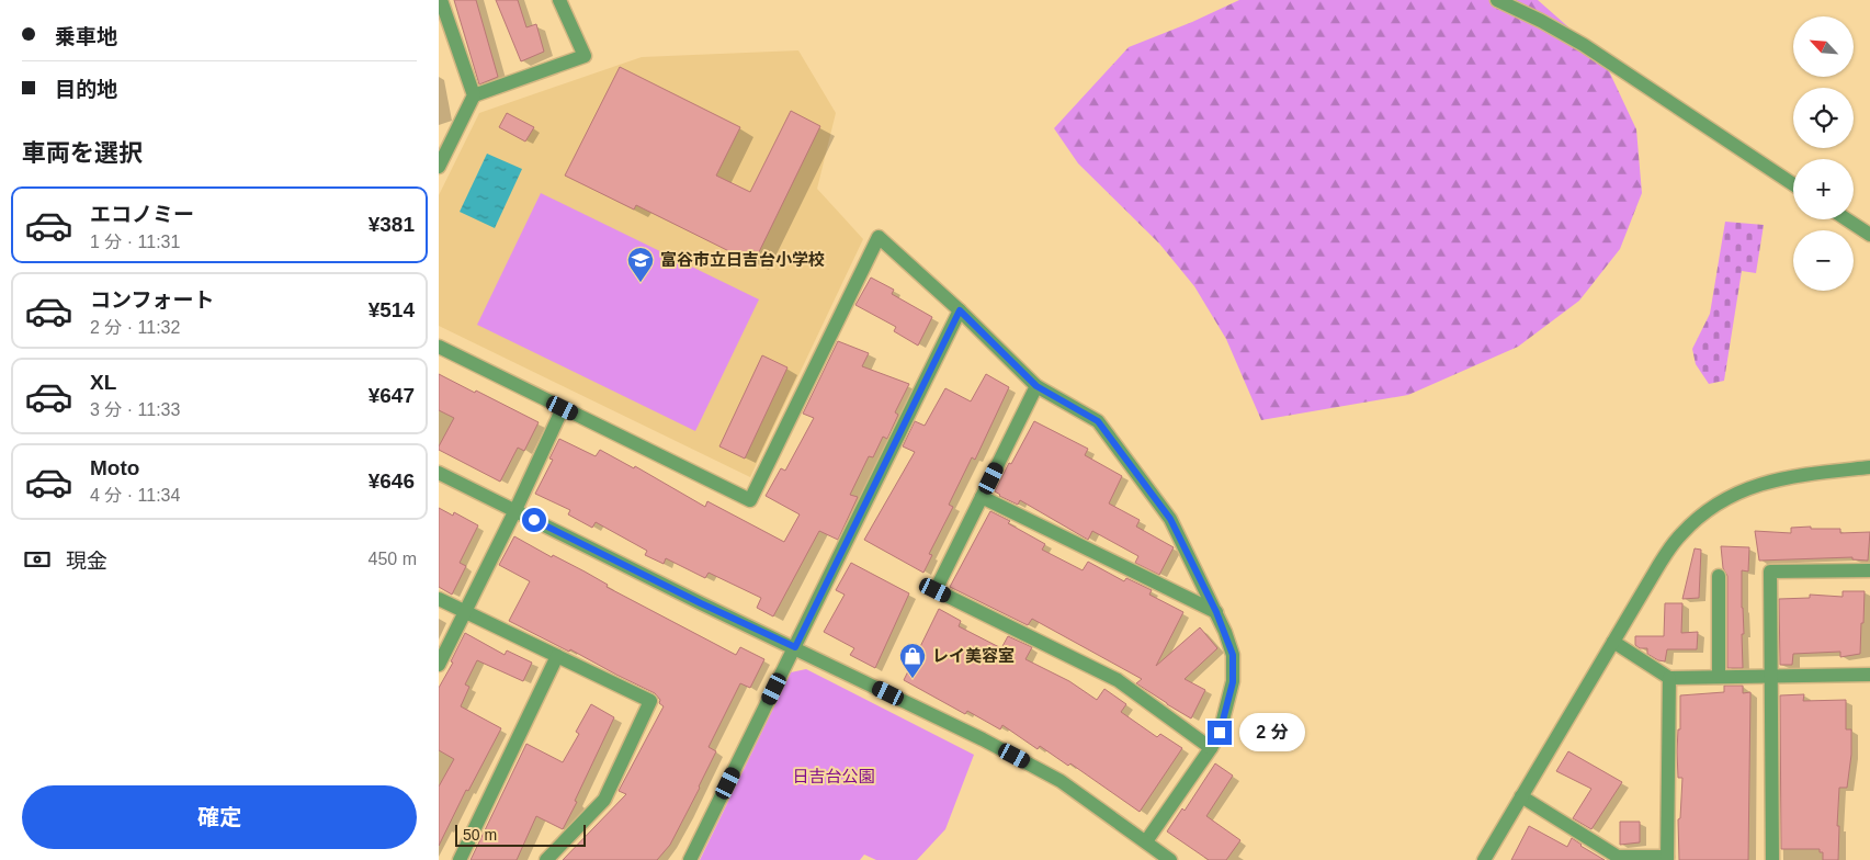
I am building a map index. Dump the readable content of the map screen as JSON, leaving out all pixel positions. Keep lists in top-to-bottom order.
{
  "parks": ["日吉台公園"],
  "places": {
    "school or university": ["富谷市立日吉台小学校"],
    "shop": ["レイ美容室"]
  },
  "scale_bar": "50 m",
  "north": "top left",
  "page": {
    "banner": ["乗車地", "目的地"],
    "map_buttons": ["+", "−"],
    "heading": "車両を選択",
    "list": [
      {
        "name": "エコノミー",
        "note": "1 分 · 11:31",
        "value": "¥381"
      },
      {
        "name": "コンフォート",
        "note": "2 分 · 11:32",
        "value": "¥514"
      },
      {
        "name": "XL",
        "note": "3 分 · 11:33",
        "value": "¥647"
      },
      {
        "name": "Moto",
        "note": "4 分 · 11:34",
        "value": "¥646"
      }
    ],
    "pay": ["現金", "450 m"],
    "bubble": "2 分",
    "buttons": "確定",
    "scale": "50 m"
  }
}
